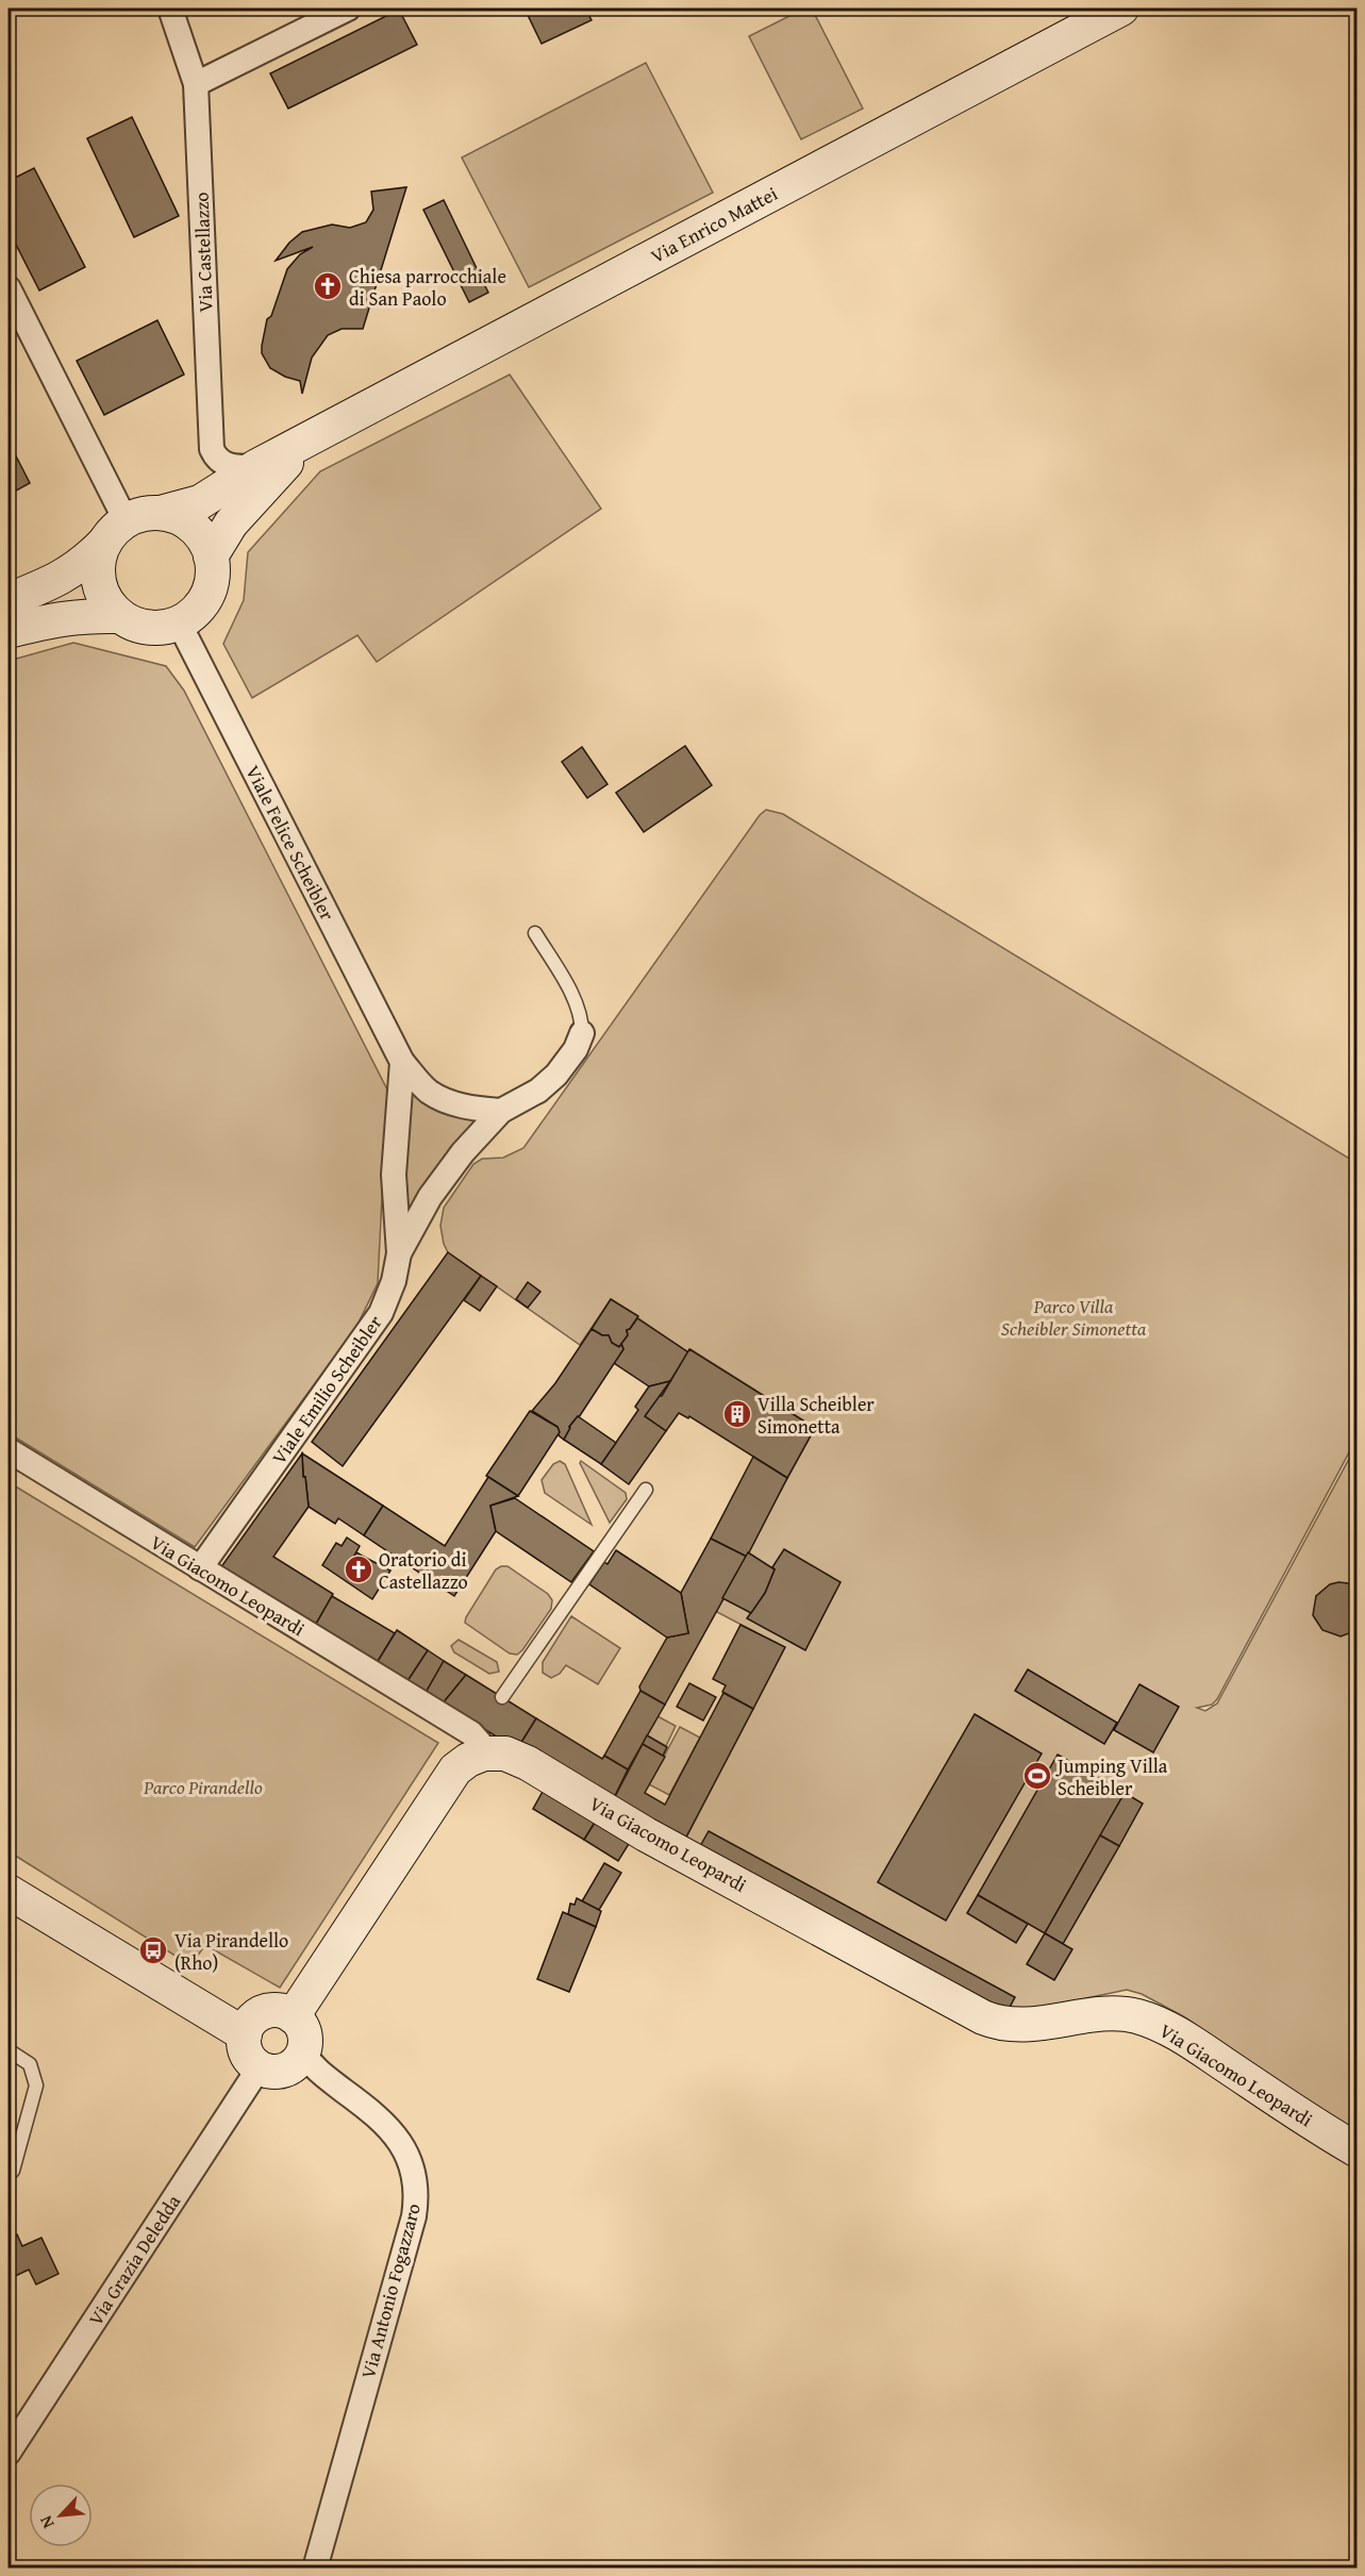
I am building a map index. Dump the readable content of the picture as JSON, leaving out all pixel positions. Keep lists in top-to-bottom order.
{
  "streets": {
    "street": [
      "Via Enrico Mattei",
      "Via Castellazzo",
      "Viale Felice Scheibler",
      "Viale Emilio Scheibler",
      "Via Giacomo Leopardi",
      "Via Grazia Deledda",
      "Via Antonio Fogazzaro"
    ]
  },
  "crossings": [
    ["Via Enrico Mattei", "Via Castellazzo"],
    ["Via Enrico Mattei", "Viale Felice Scheibler"],
    ["Viale Felice Scheibler", "Viale Emilio Scheibler"],
    ["Viale Emilio Scheibler", "Via Giacomo Leopardi"],
    ["Via Grazia Deledda", "Via Antonio Fogazzaro"]
  ],
  "parks": ["Parco Villa Scheibler Simonetta", "Parco Pirandello"],
  "places": {
    "church": ["Chiesa parrocchiale di San Paolo", "Oratorio di Castellazzo"],
    "building": ["Villa Scheibler Simonetta"],
    "sports": ["Jumping Villa Scheibler"],
    "bus stop": ["Via Pirandello (Rho)"]
  },
  "north": "bottom left"
}
